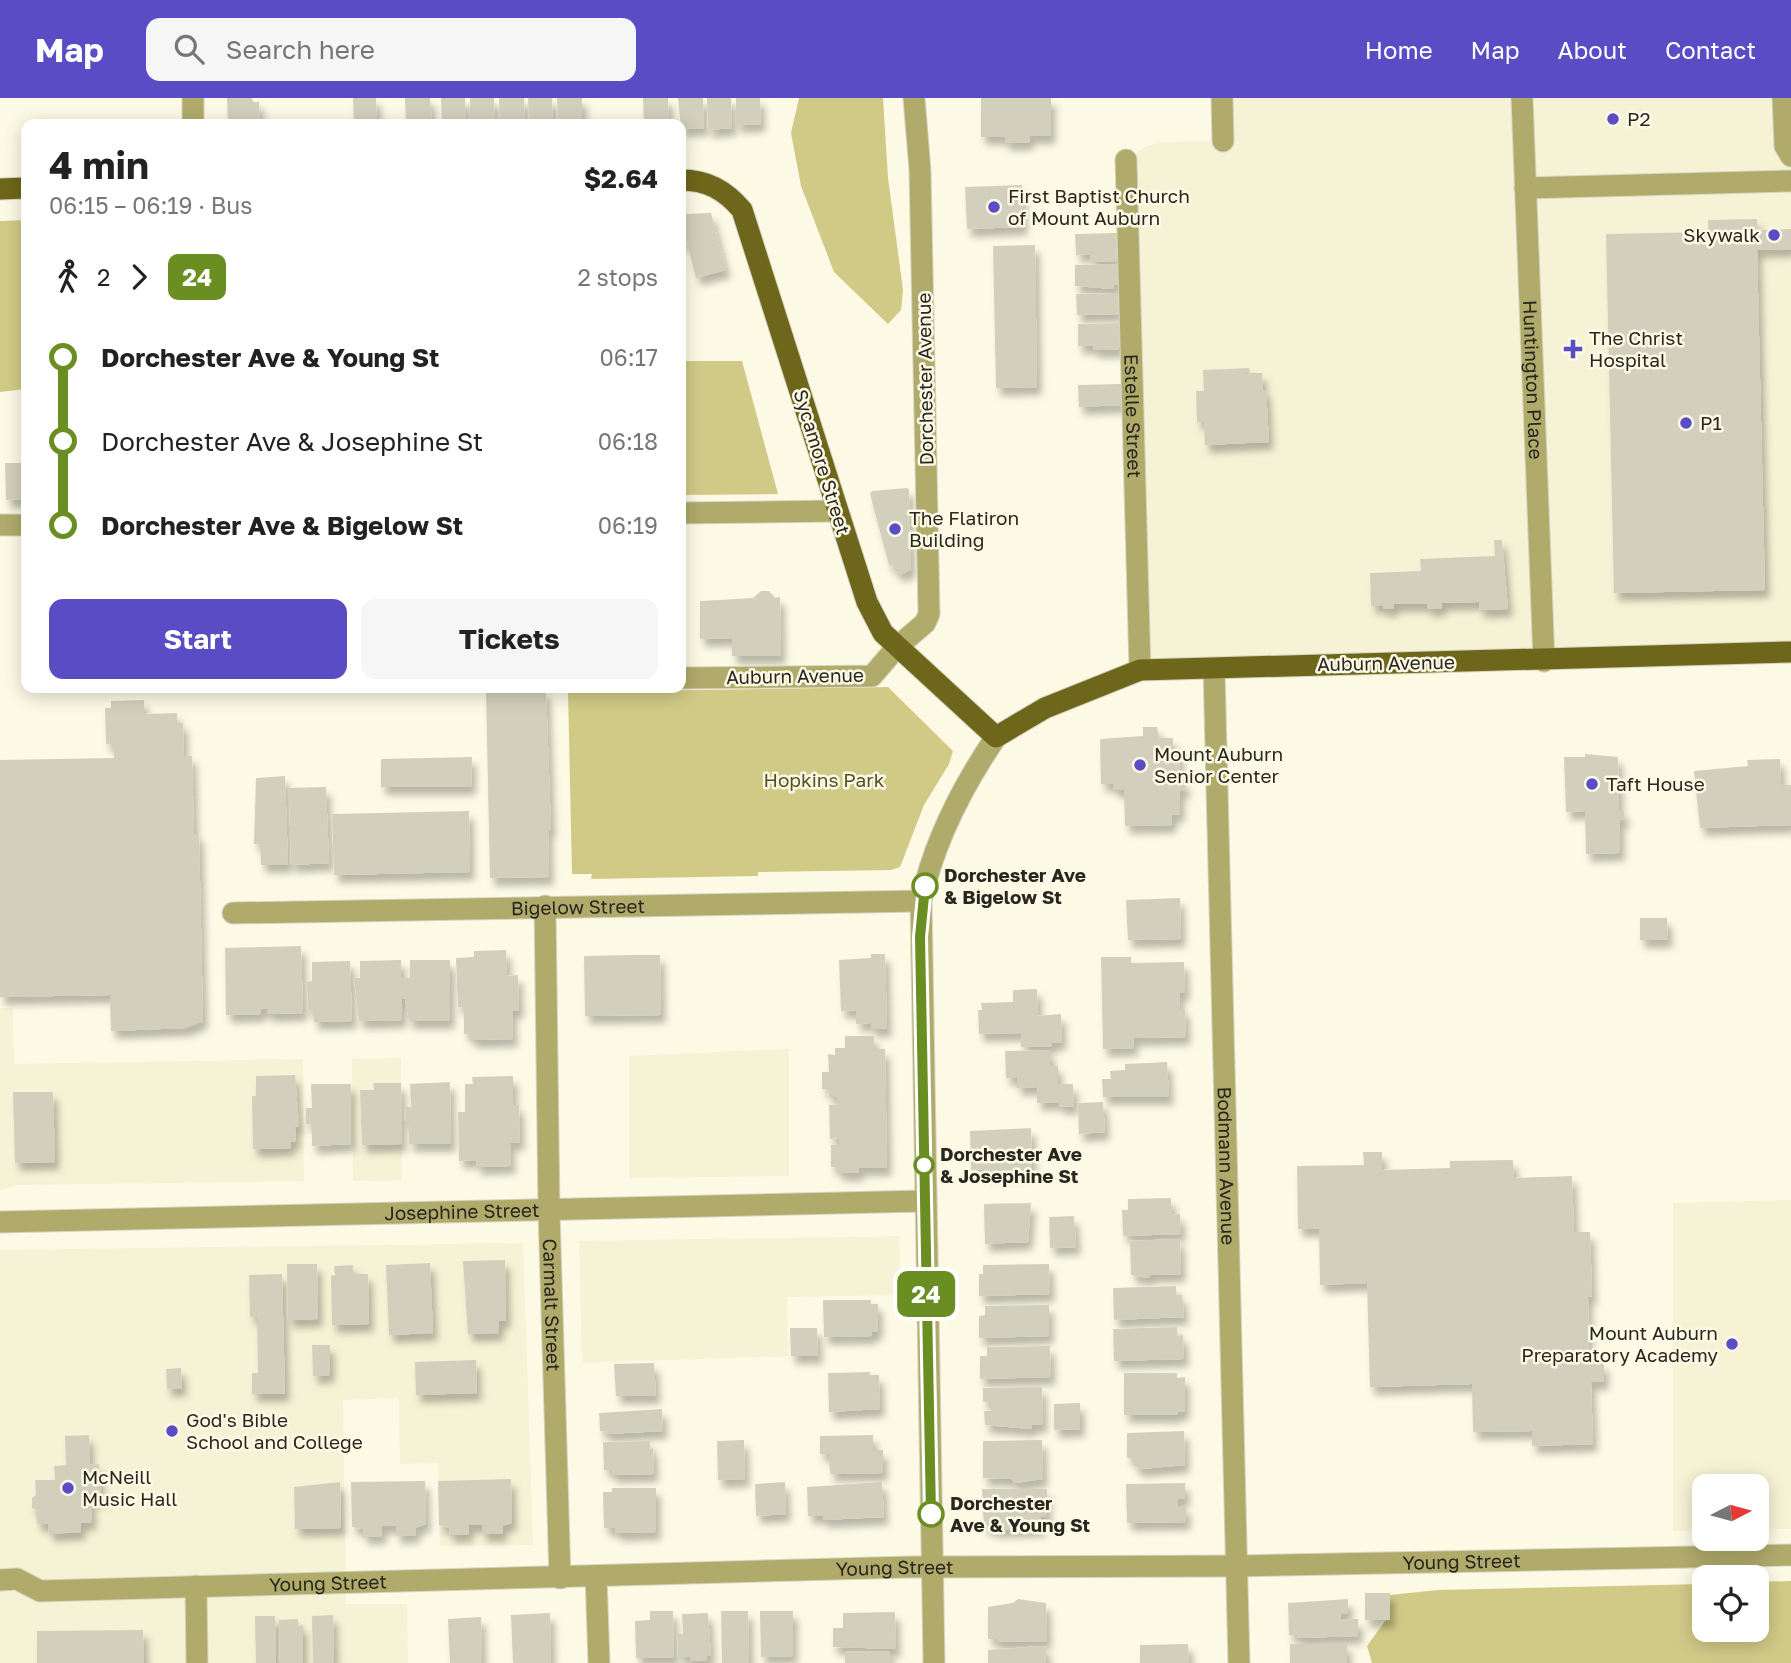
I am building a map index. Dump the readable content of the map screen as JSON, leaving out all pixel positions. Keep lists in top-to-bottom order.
{
  "streets": {
    "main road": ["Sycamore Street", "Auburn Avenue"],
    "street": [
      "Dorchester Avenue",
      "Huntington Place",
      "Estelle Street",
      "Bigelow Street",
      "Bodmann Avenue",
      "Josephine Street",
      "Carmalt Street",
      "Young Street"
    ]
  },
  "crossings": [
    ["Dorchester Avenue", "Sycamore Street"],
    ["Dorchester Avenue", "Auburn Avenue"],
    ["Huntington Place", "Auburn Avenue"],
    ["Estelle Street", "Auburn Avenue"],
    ["Sycamore Street", "Auburn Avenue"],
    ["Auburn Avenue", "Bodmann Avenue"],
    ["Bigelow Street", "Carmalt Street"],
    ["Bodmann Avenue", "Young Street"],
    ["Josephine Street", "Carmalt Street"],
    ["Carmalt Street", "Young Street"]
  ],
  "parks": ["Hopkins Park"],
  "places": {
    "other": [
      "P2",
      "First Baptist Church of Mount Auburn",
      "Skywalk",
      "P1",
      "The Flatiron Building",
      "Mount Auburn Senior Center",
      "Taft House",
      "Dorchester Ave & Bigelow St",
      "Dorchester Ave & Josephine St",
      "Mount Auburn Preparatory Academy",
      "God's Bible School and College",
      "McNeill Music Hall",
      "Dorchester Ave & Young St"
    ],
    "health": ["The Christ Hospital"]
  },
  "lines": ["bus line 24"],
  "north": "right",
  "page": {
    "header": "Map",
    "search": "Search here",
    "nav": [
      "Home",
      "Map",
      "About",
      "Contact"
    ],
    "on_map": "24",
    "heading": ["4 min", "06:15 – 06:19 · Bus", "$2.64"],
    "legs": ["2", "24", "2 stops"],
    "list": [
      {
        "name": "Dorchester Ave & Young St",
        "value": "06:17"
      },
      {
        "name": "Dorchester Ave & Josephine St",
        "value": "06:18"
      },
      {
        "name": "Dorchester Ave & Bigelow St",
        "value": "06:19"
      }
    ],
    "buttons": ["Start", "Tickets"]
  }
}
